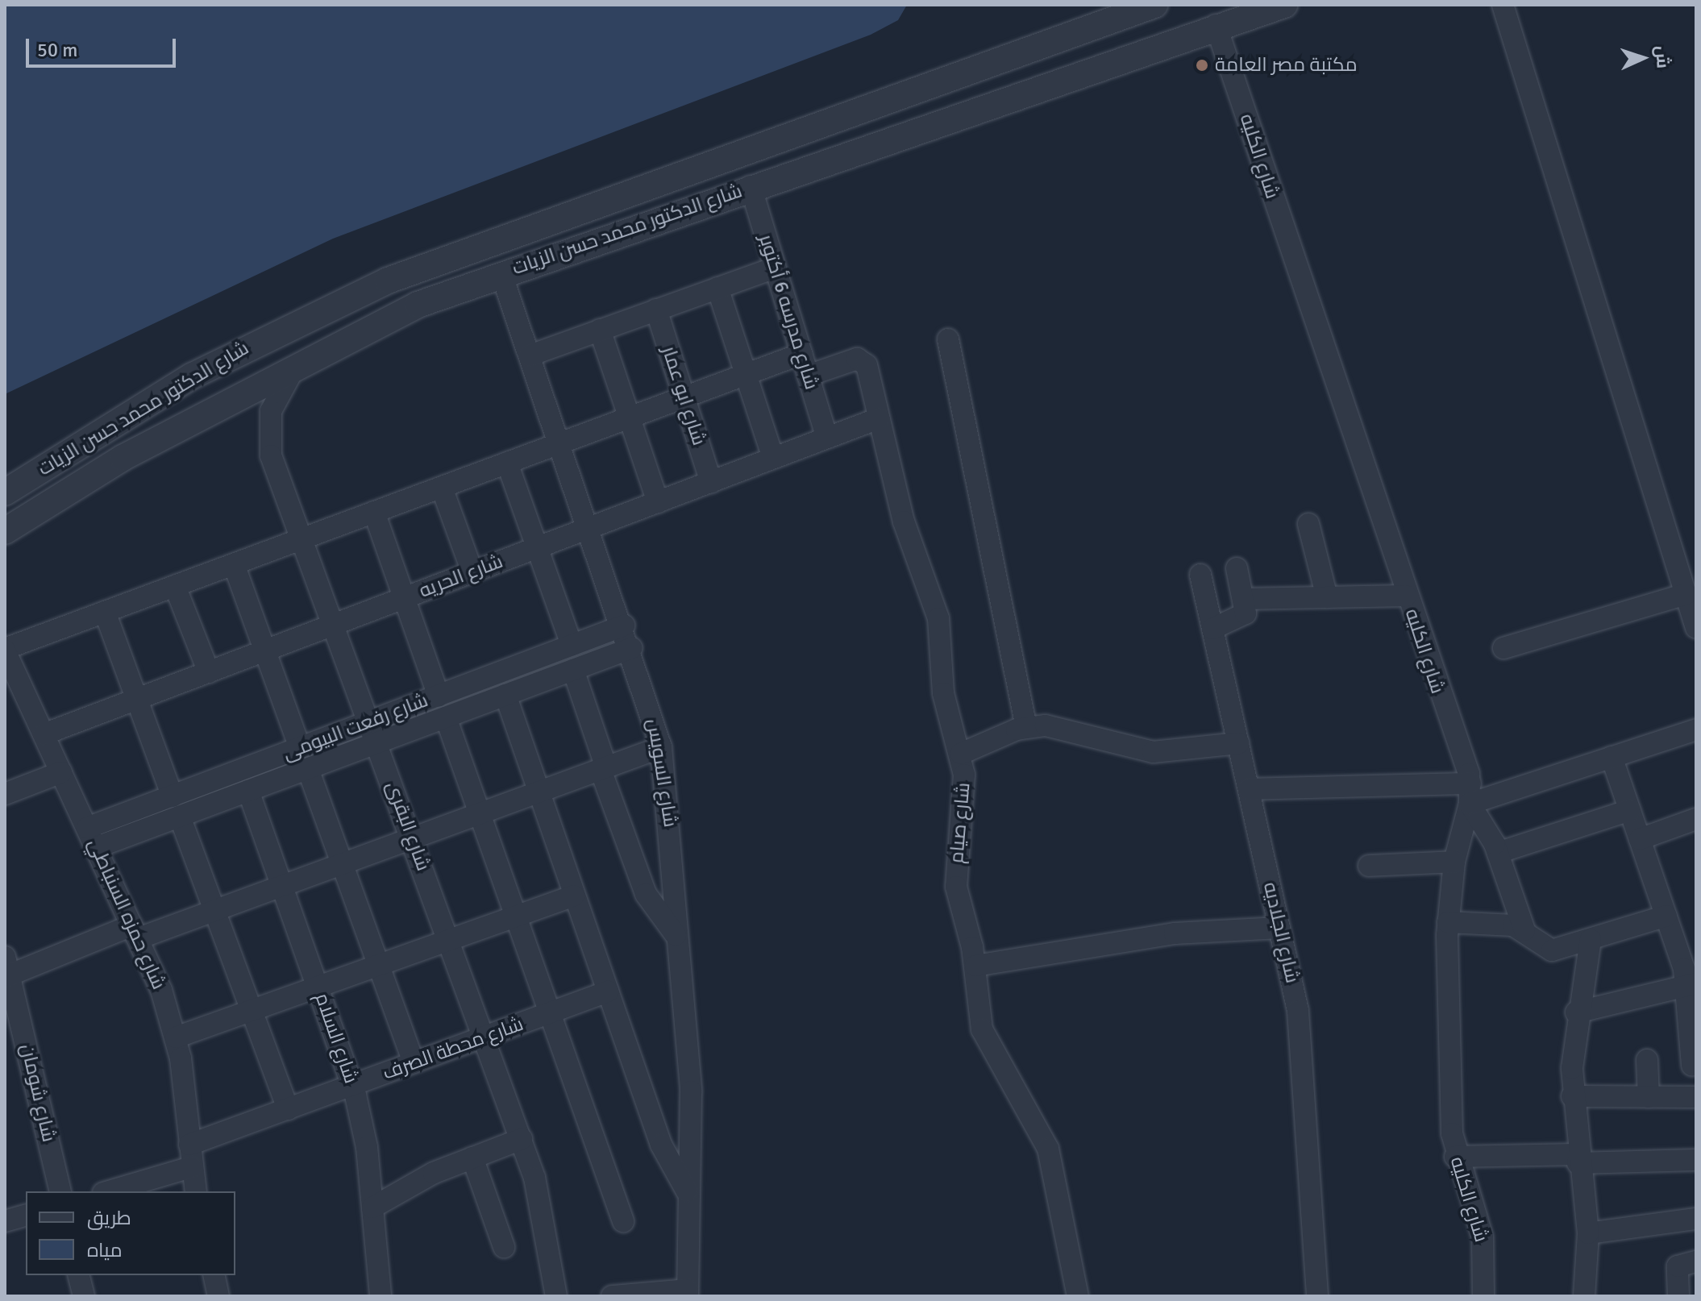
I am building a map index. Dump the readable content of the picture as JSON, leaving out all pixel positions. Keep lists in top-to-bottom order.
{
  "streets": {
    "street": [
      "شارع الكليه",
      "شارع الدكتور محمد حسن الزيات",
      "شارع مدرسه 6 أكتوبر",
      "شارع ابو عمار",
      "شارع الحريه",
      "شارع رفعت البيومى",
      "شارع السويس",
      "شارع صيام",
      "شارع البقرى",
      "شارع حمزه السنباطي",
      "شارع الجلاديه",
      "شارع السلام",
      "شارع محطة الصرف",
      "شارع شومان"
    ]
  },
  "crossings": [
    ["شارع الكليه", "شارع الدكتور محمد حسن الزيات"],
    ["شارع الدكتور محمد حسن الزيات", "شارع مدرسه 6 أكتوبر"],
    ["شارع الدكتور محمد حسن الزيات", "شارع السويس"],
    ["شارع الدكتور محمد حسن الزيات", "شارع البقرى"],
    ["شارع مدرسه 6 أكتوبر", "شارع الحريه"],
    ["شارع مدرسه 6 أكتوبر", "شارع صيام"],
    ["شارع ابو عمار", "شارع الحريه"],
    ["شارع الحريه", "شارع السويس"],
    ["شارع الحريه", "شارع صيام"],
    ["شارع الحريه", "شارع البقرى"],
    ["شارع الحريه", "شارع حمزه السنباطي"],
    ["شارع رفعت البيومى", "شارع السويس"],
    ["شارع رفعت البيومى", "شارع البقرى"],
    ["شارع رفعت البيومى", "شارع حمزه السنباطي"],
    ["شارع رفعت البيومى", "شارع السلام"],
    ["شارع البقرى", "شارع محطة الصرف"],
    ["شارع حمزه السنباطي", "شارع محطة الصرف"],
    ["شارع السلام", "شارع محطة الصرف"]
  ],
  "places": ["مكتبة مصر العامة"],
  "legend": ["طريق", "مياه"],
  "scale_bar": "50 m",
  "north": "right"
}
